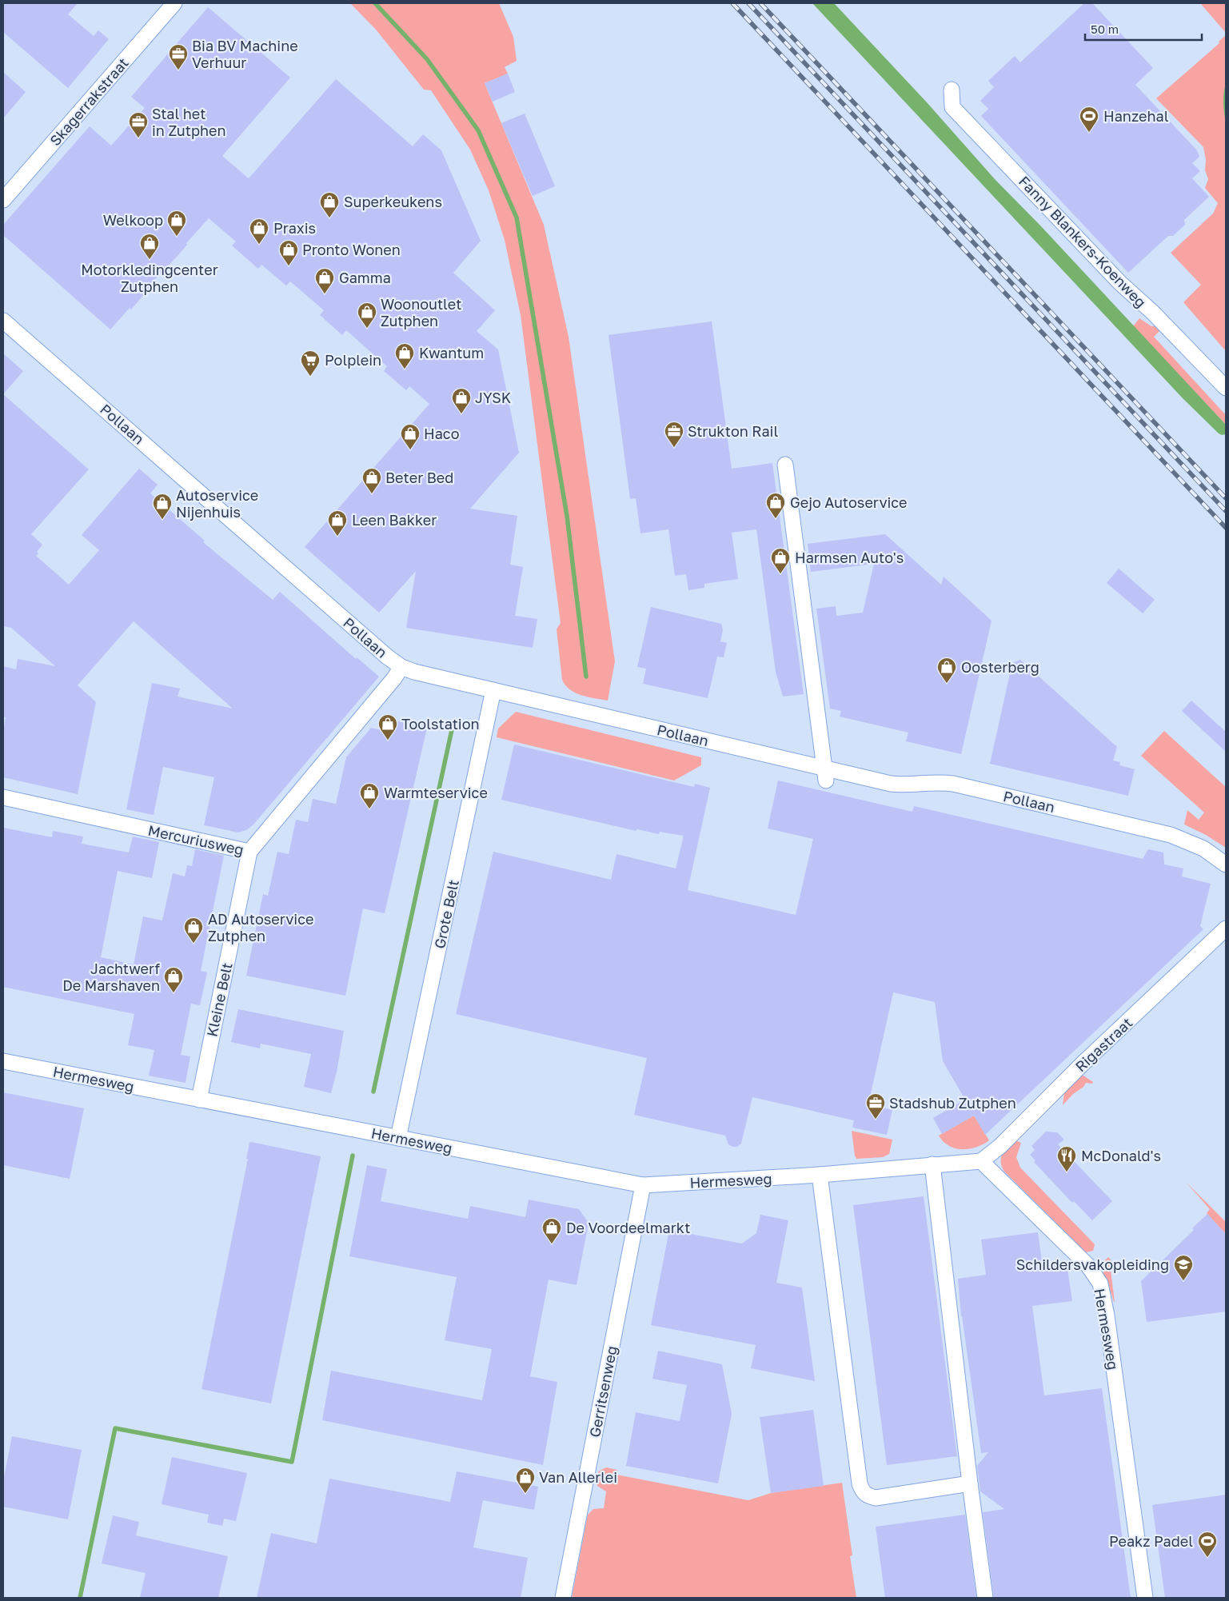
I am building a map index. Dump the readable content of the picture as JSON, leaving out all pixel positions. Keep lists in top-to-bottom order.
{
  "streets": {
    "street": [
      "Skagerrakstraat",
      "Fanny Blankers-Koenweg",
      "Pollaan",
      "Mercuriusweg",
      "Grote Belt",
      "Kleine Belt",
      "Rigastraat",
      "Hermesweg",
      "Gerritsenweg"
    ]
  },
  "crossings": [
    ["Pollaan", "Mercuriusweg"],
    ["Pollaan", "Grote Belt"],
    ["Mercuriusweg", "Kleine Belt"],
    ["Grote Belt", "Hermesweg"],
    ["Kleine Belt", "Hermesweg"],
    ["Rigastraat", "Hermesweg"],
    ["Hermesweg", "Gerritsenweg"]
  ],
  "places": {
    "office": [
      "Bia BV Machine Verhuur",
      "Stal het in Zutphen",
      "Strukton Rail",
      "Stadshub Zutphen"
    ],
    "sports": ["Hanzehal", "Peakz Padel"],
    "shop": [
      "Superkeukens",
      "Welkoop",
      "Praxis",
      "Motorkledingcenter Zutphen",
      "Pronto Wonen",
      "Gamma",
      "Woonoutlet Zutphen",
      "Kwantum",
      "JYSK",
      "Haco",
      "Beter Bed",
      "Gejo Autoservice",
      "Autoservice Nijenhuis",
      "Leen Bakker",
      "Harmsen Auto's",
      "Oosterberg",
      "Toolstation",
      "Warmteservice",
      "AD Autoservice Zutphen",
      "Jachtwerf De Marshaven",
      "De Voordeelmarkt",
      "Van Allerlei"
    ],
    "supermarket": ["Polplein"],
    "restaurant": ["McDonald's"],
    "school or university": ["Schildersvakopleiding"]
  },
  "scale_bar": "50 m"
}
